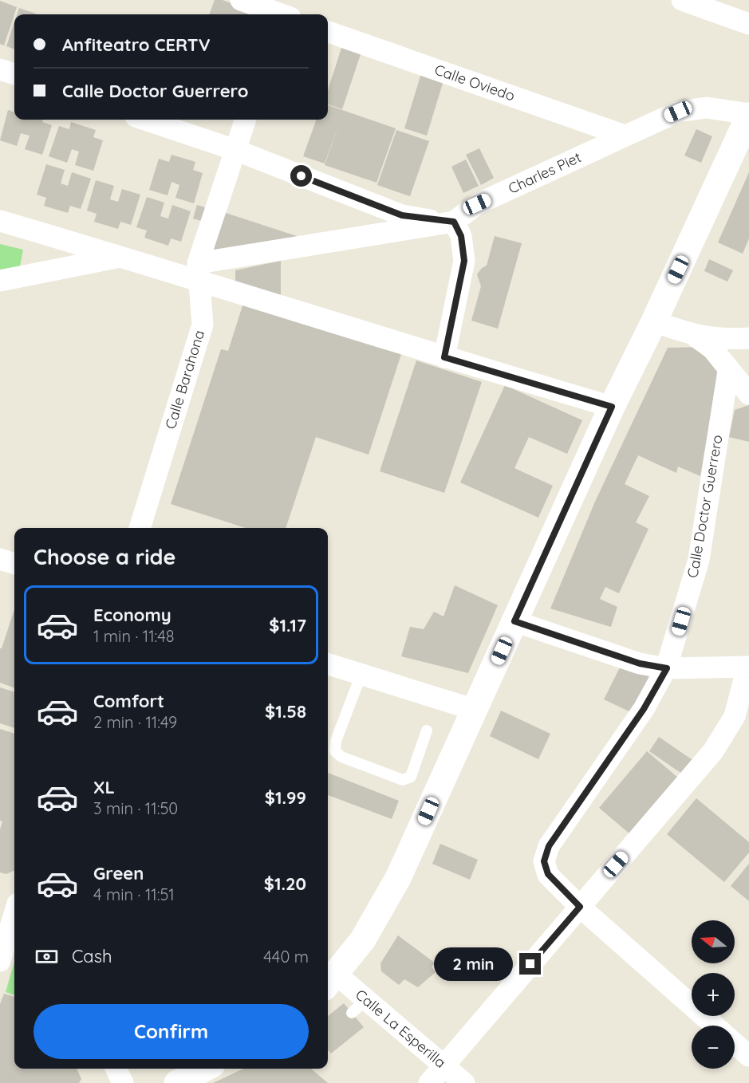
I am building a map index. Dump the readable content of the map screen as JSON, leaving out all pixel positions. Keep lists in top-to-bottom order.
{
  "streets": {
    "street": [
      "Calle Oviedo",
      "Charles Piet",
      "Calle Barahona",
      "Calle Doctor Guerrero",
      "Calle La Esperilla"
    ]
  },
  "crossings": [
    ["Calle Oviedo", "Charles Piet"],
    ["Charles Piet", "Calle Barahona"]
  ],
  "north": "left",
  "page": {
    "banner": ["Anfiteatro CERTV", "Calle Doctor Guerrero"],
    "heading": "Choose a ride",
    "list": [
      {
        "name": "Economy",
        "note": "1 min · 11:48",
        "value": "$1.17"
      },
      {
        "name": "Comfort",
        "note": "2 min · 11:49",
        "value": "$1.58"
      },
      {
        "name": "XL",
        "note": "3 min · 11:50",
        "value": "$1.99"
      },
      {
        "name": "Green",
        "note": "4 min · 11:51",
        "value": "$1.20"
      }
    ],
    "map_buttons": ["+", "−"],
    "pay": ["Cash", "440 m"],
    "bubble": "2 min",
    "buttons": "Confirm"
  }
}
